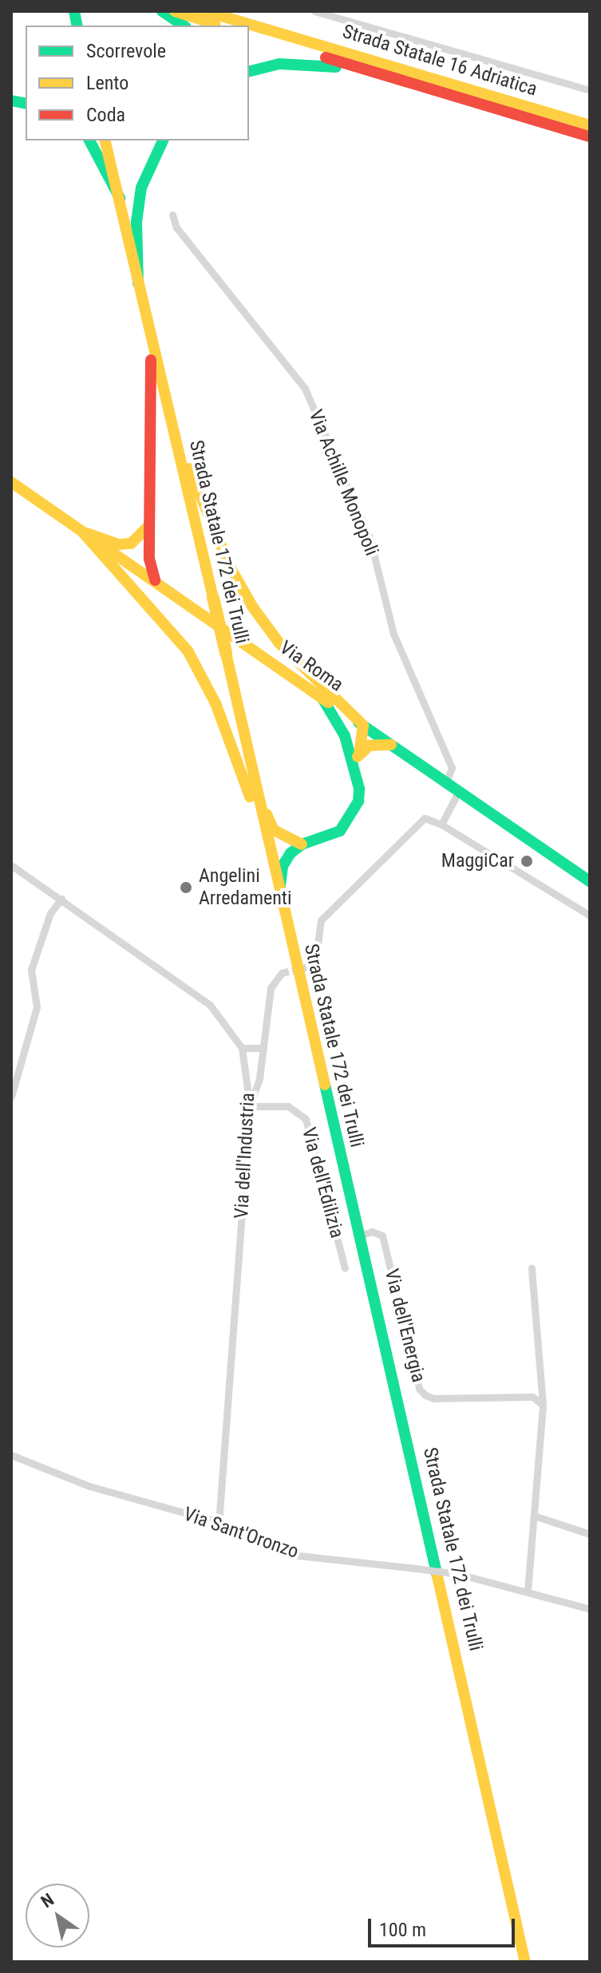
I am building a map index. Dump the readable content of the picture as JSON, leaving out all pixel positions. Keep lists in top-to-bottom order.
{
  "streets": {
    "main road": ["Strada Statale 16 Adriatica", "Strada Statale 172 dei Trulli", "Via Roma"],
    "street": [
      "Via Achille Monopoli",
      "Via dell'Industria",
      "Via dell'Edilizia",
      "Via dell'Energia",
      "Via Sant'Oronzo"
    ]
  },
  "crossings": [
    ["Via Achille Monopoli", "Via Roma"],
    ["Strada Statale 172 dei Trulli", "Via dell'Energia"],
    ["Via dell'Industria", "Via dell'Edilizia"],
    ["Via dell'Industria", "Via Sant'Oronzo"]
  ],
  "places": ["MaggiCar", "Angelini Arredamenti"],
  "legend": ["Scorrevole", "Lento", "Coda"],
  "scale_bar": "100 m",
  "north": "top left"
}
